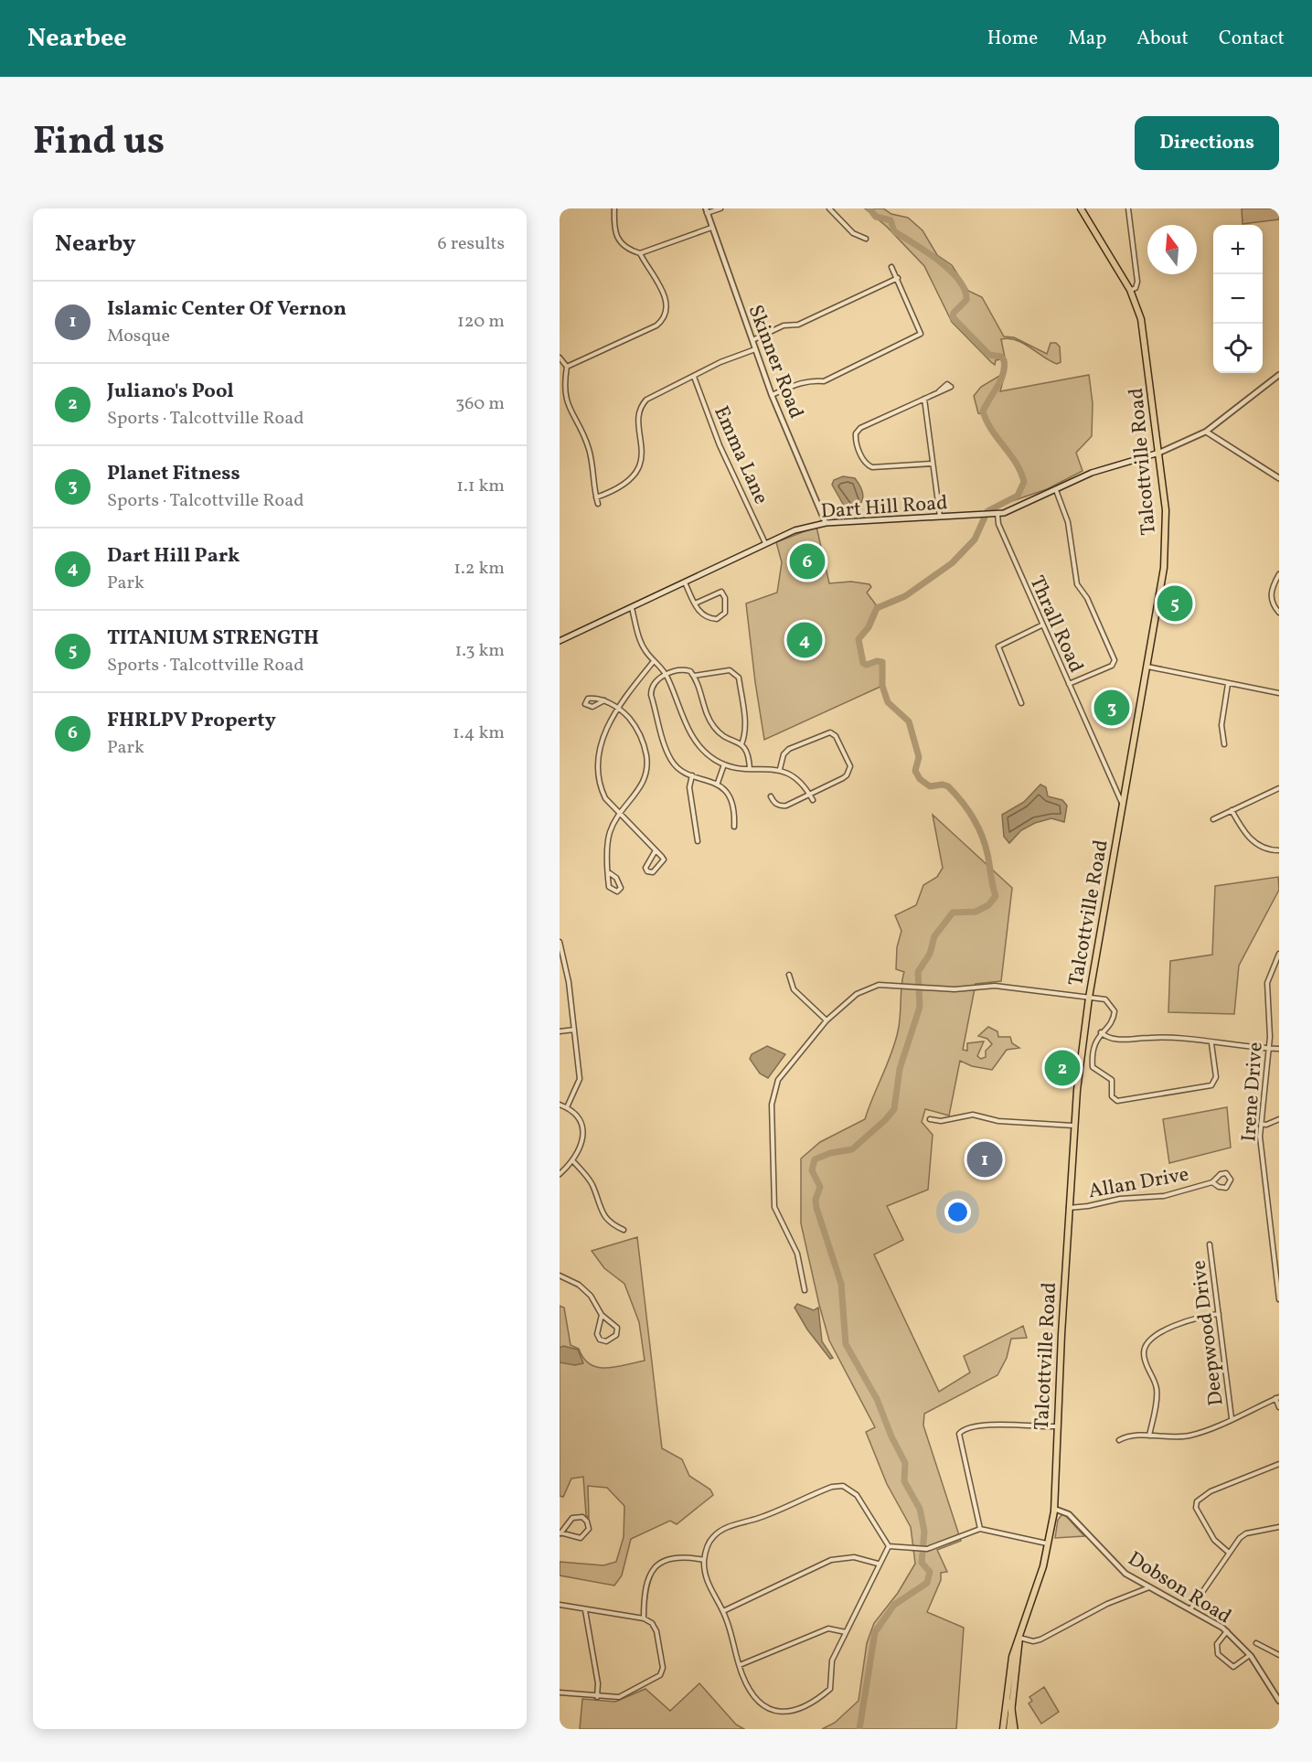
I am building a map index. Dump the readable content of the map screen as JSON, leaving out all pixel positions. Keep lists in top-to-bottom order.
{
  "streets": {
    "main road": ["Talcottville Road", "Dart Hill Road"],
    "street": [
      "Skinner Road",
      "Emma Lane",
      "Thrall Road",
      "Irene Drive",
      "Allan Drive",
      "Deepwood Drive",
      "Dobson Road"
    ]
  },
  "crossings": [
    ["Skinner Road", "Dart Hill Road"],
    ["Emma Lane", "Dart Hill Road"],
    ["Talcottville Road", "Dart Hill Road"],
    ["Talcottville Road", "Thrall Road"],
    ["Talcottville Road", "Allan Drive"],
    ["Talcottville Road", "Dobson Road"],
    ["Dart Hill Road", "Thrall Road"]
  ],
  "north": "top",
  "page": {
    "header": "Nearbee",
    "nav": [
      "Home",
      "Map",
      "About",
      "Contact"
    ],
    "title": "Find us",
    "buttons": "Directions",
    "heading": ["Nearby", "6 results"],
    "map_buttons": ["+", "−"],
    "list": [
      {
        "mark": "1",
        "name": "Islamic Center Of Vernon",
        "note": "Mosque",
        "value": "120 m"
      },
      {
        "mark": "2",
        "name": "Juliano's Pool",
        "note": "Sports · Talcottville Road",
        "value": "360 m"
      },
      {
        "mark": "3",
        "name": "Planet Fitness",
        "note": "Sports · Talcottville Road",
        "value": "1.1 km"
      },
      {
        "mark": "4",
        "name": "Dart Hill Park",
        "note": "Park",
        "value": "1.2 km"
      },
      {
        "mark": "5",
        "name": "TITANIUM STRENGTH",
        "note": "Sports · Talcottville Road",
        "value": "1.3 km"
      },
      {
        "mark": "6",
        "name": "FHRLPV Property",
        "note": "Park",
        "value": "1.4 km"
      }
    ],
    "pins": [
      "6",
      "5",
      "4",
      "3",
      "2",
      "1"
    ]
  }
}
